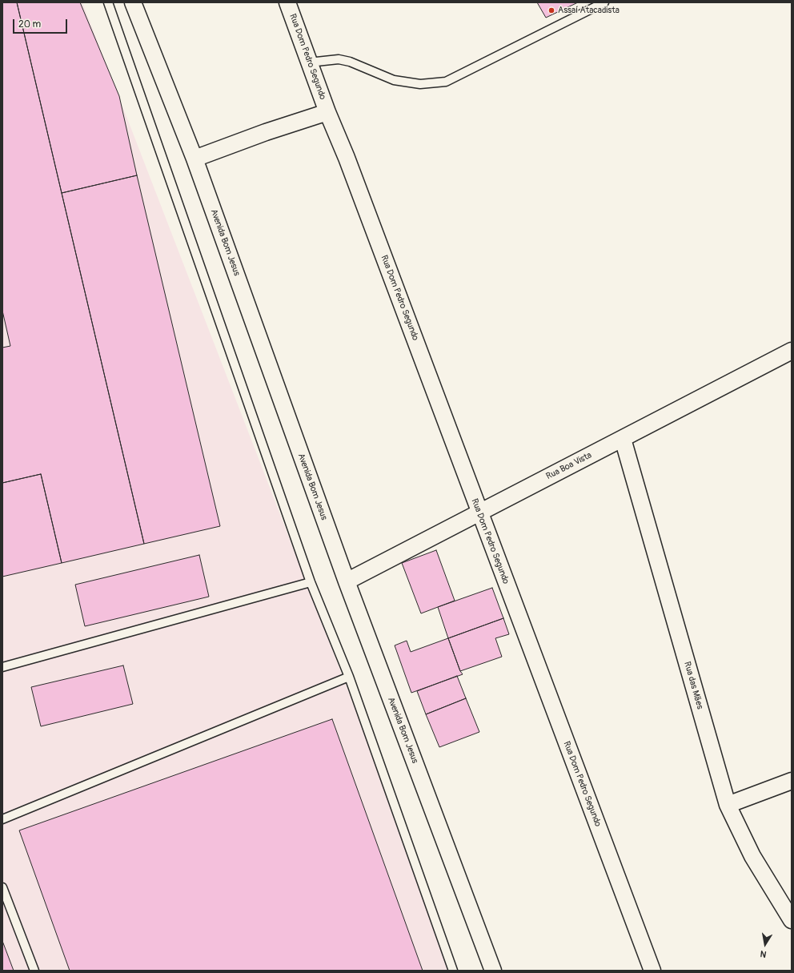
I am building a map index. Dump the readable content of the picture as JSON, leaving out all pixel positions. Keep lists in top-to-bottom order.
{
  "streets": {
    "street": [
      "Rua Dom Pedro Segundo",
      "Avenida Bom Jesus",
      "Rua Boa Vista",
      "Rua das Mães"
    ]
  },
  "crossings": [
    ["Rua Dom Pedro Segundo", "Avenida Bom Jesus"],
    ["Rua Dom Pedro Segundo", "Rua Boa Vista"],
    ["Avenida Bom Jesus", "Rua Boa Vista"],
    ["Rua Boa Vista", "Rua das Mães"]
  ],
  "places": ["Assaí Atacadista"],
  "scale_bar": "20 m",
  "north": "bottom"
}
